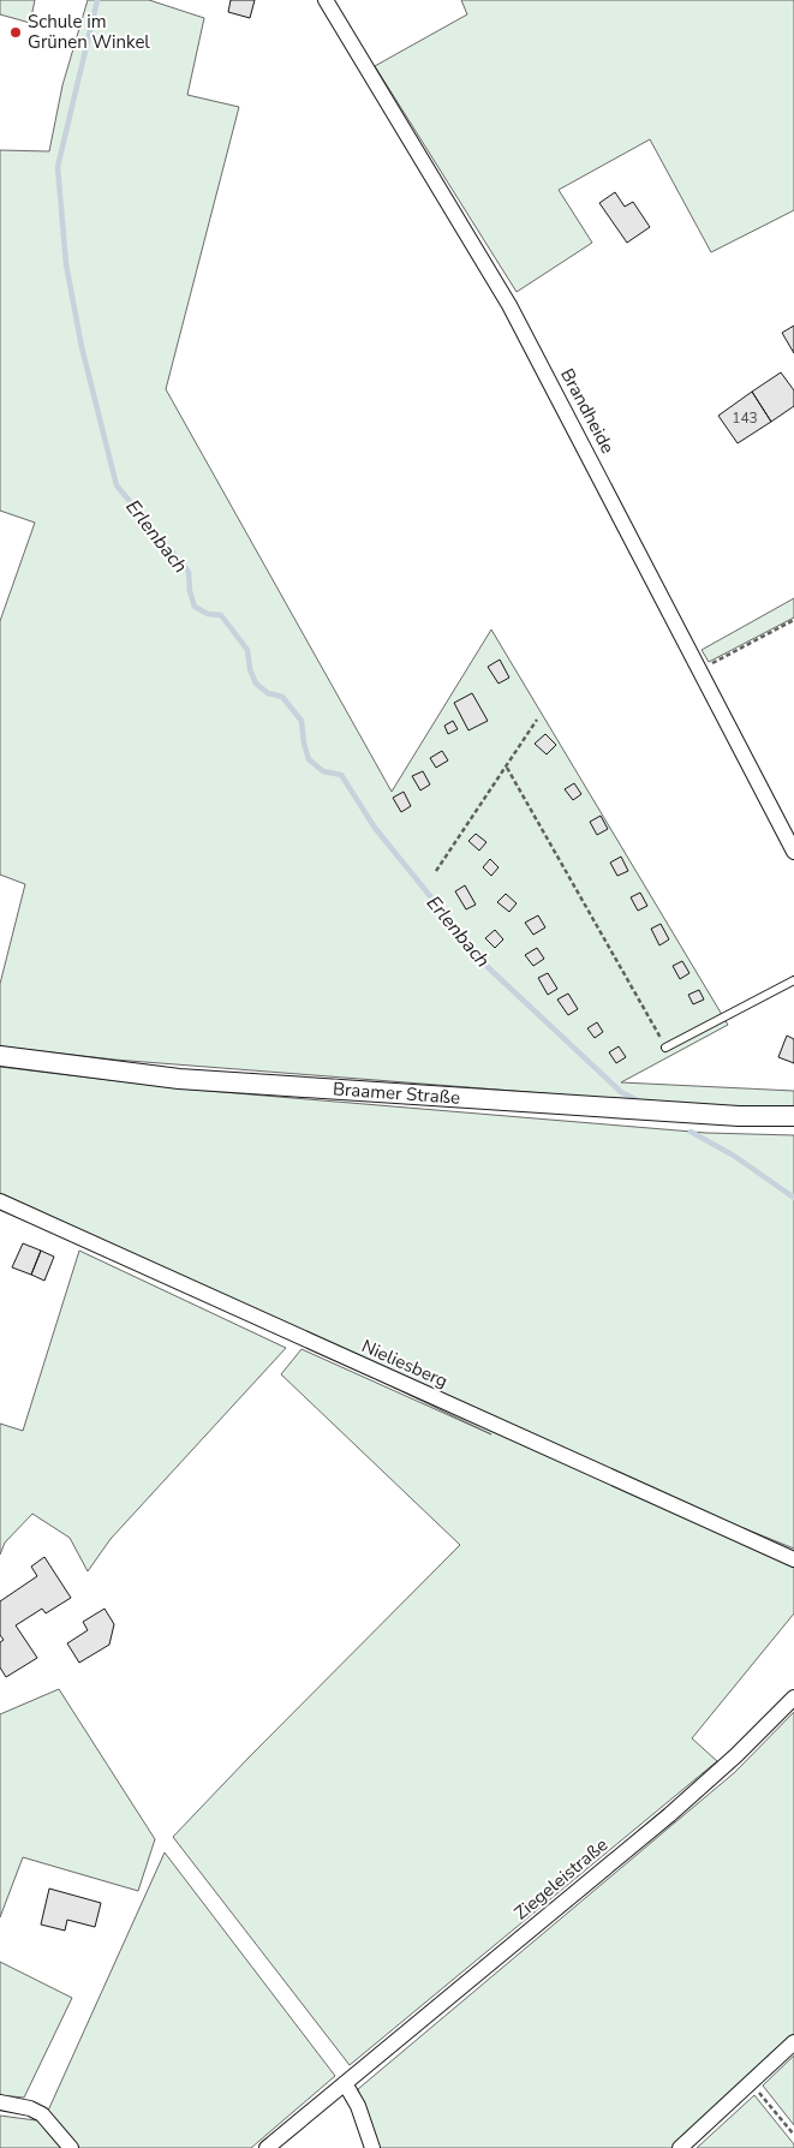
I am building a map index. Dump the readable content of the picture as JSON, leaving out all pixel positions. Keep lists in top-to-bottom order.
{
  "streets": {
    "street": [
      "Brandheide",
      "Braamer Straße",
      "Nieliesberg",
      "Ziegeleistraße"
    ]
  },
  "water": ["Erlenbach"],
  "places": ["Schule im Grünen Winkel"],
  "house_numbers": ["143"]
}
